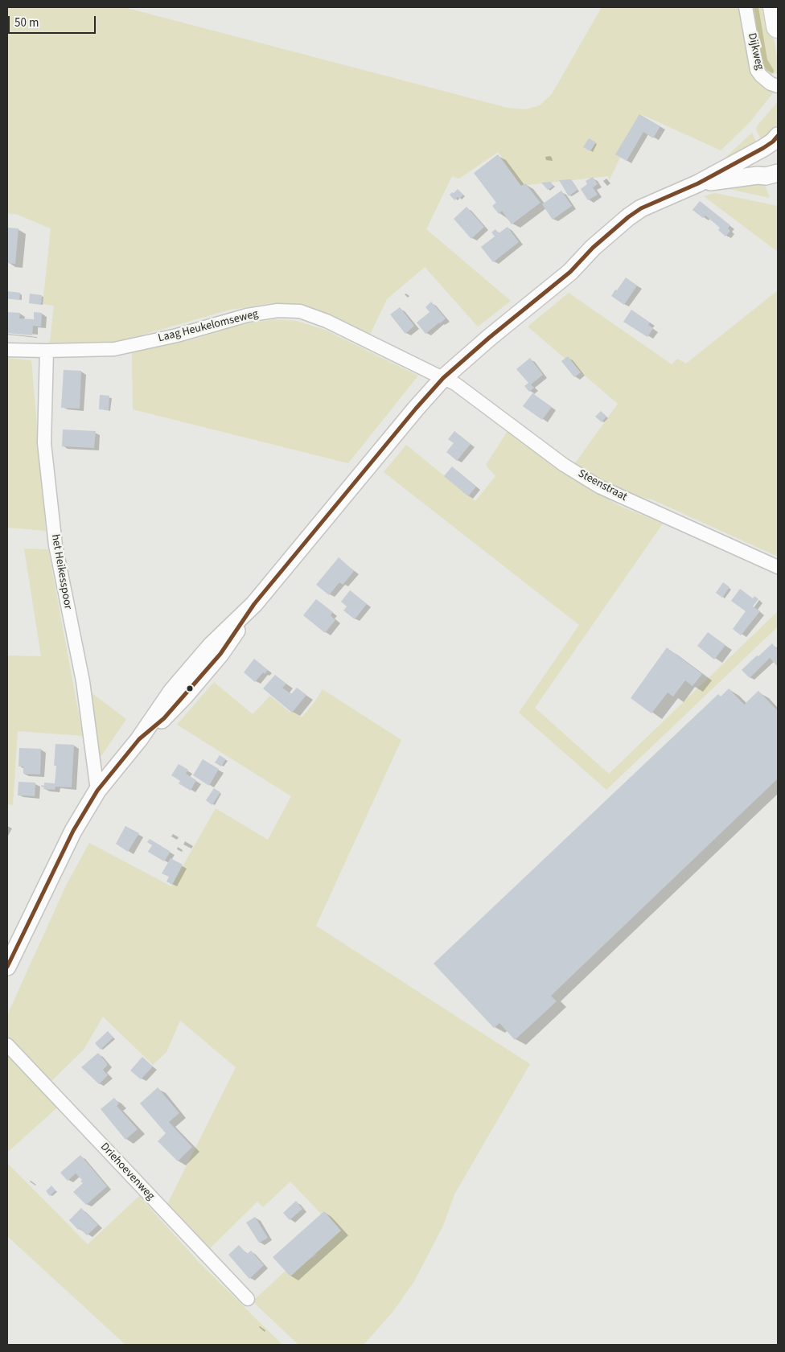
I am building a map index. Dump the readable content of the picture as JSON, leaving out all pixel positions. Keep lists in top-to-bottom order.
{
  "streets": {
    "street": [
      "Dijkweg",
      "Laag Heukelomseweg",
      "Steenstraat",
      "het Heikesspoor",
      "Driehoevenweg"
    ]
  },
  "crossings": [
    ["Laag Heukelomseweg", "Steenstraat"],
    ["Laag Heukelomseweg", "het Heikesspoor"]
  ],
  "scale_bar": "50 m"
}
